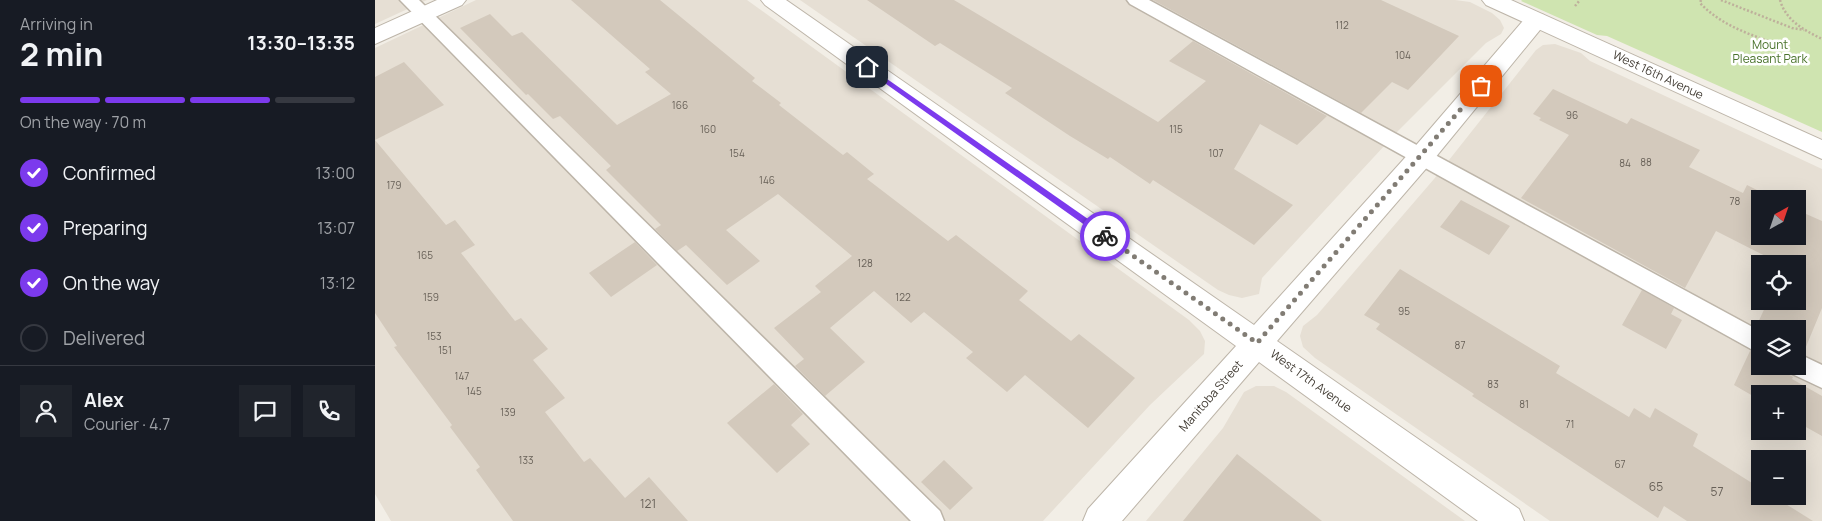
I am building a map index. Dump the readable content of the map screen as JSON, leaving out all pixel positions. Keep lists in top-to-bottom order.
{
  "streets": {
    "street": ["West 16th Avenue", "West 17th Avenue", "Manitoba Street"]
  },
  "crossings": [
    ["West 16th Avenue", "Manitoba Street"],
    ["West 17th Avenue", "Manitoba Street"]
  ],
  "parks": ["Mount Pleasant Park"],
  "house_numbers": [
    "112",
    "104",
    "166",
    "96",
    "160",
    "115",
    "154",
    "107",
    "88",
    "84",
    "146",
    "179",
    "78",
    "165",
    "128",
    "159",
    "122",
    "95",
    "153",
    "87",
    "151",
    "147",
    "83",
    "145",
    "81",
    "139",
    "71",
    "133",
    "67",
    "65",
    "57",
    "121"
  ],
  "north": "top right",
  "page": {
    "heading": ["2 min", "Arriving in", "13:30–13:35"],
    "panel": ["Alex", "Courier · 4.7"],
    "bar": "On the way · 70 m",
    "list": [
      ["Confirmed", "13:00"],
      ["Preparing", "13:07"],
      ["On the way", "13:12"],
      "Delivered"
    ],
    "map_buttons": ["+", "−"]
  }
}
